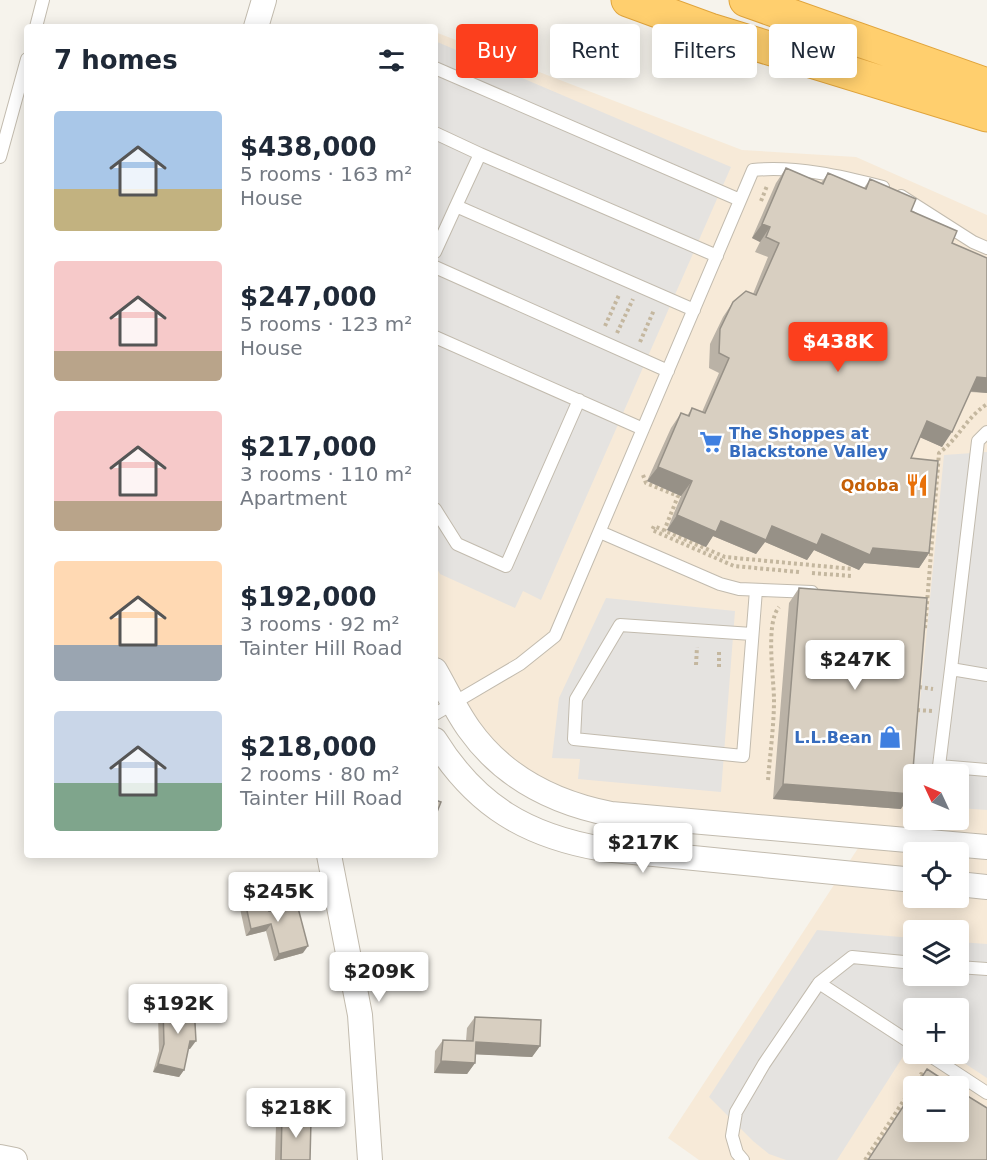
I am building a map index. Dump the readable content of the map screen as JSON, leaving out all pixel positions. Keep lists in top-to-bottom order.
{
  "places": {
    "supermarket": ["The Shoppes at Blackstone Valley"],
    "restaurant": ["Qdoba"],
    "shop": ["L.L.Bean"]
  },
  "north": "top left",
  "page": {
    "chip": [
      "Buy",
      "Rent",
      "Filters",
      "New"
    ],
    "heading": "7 homes",
    "list": [
      {
        "name": "$438,000",
        "note": "5 rooms · 163 m² · House"
      },
      {
        "name": "$247,000",
        "note": "5 rooms · 123 m² · House"
      },
      {
        "name": "$217,000",
        "note": "3 rooms · 110 m² · Apartment"
      },
      {
        "name": "$192,000",
        "note": "3 rooms · 92 m² · Tainter Hill Road"
      },
      {
        "name": "$218,000",
        "note": "2 rooms · 80 m² · Tainter Hill Road"
      }
    ],
    "price": [
      "$438K",
      "$247K",
      "$217K",
      "$245K",
      "$209K",
      "$192K",
      "$218K"
    ],
    "map_buttons": ["+", "−"]
  }
}
